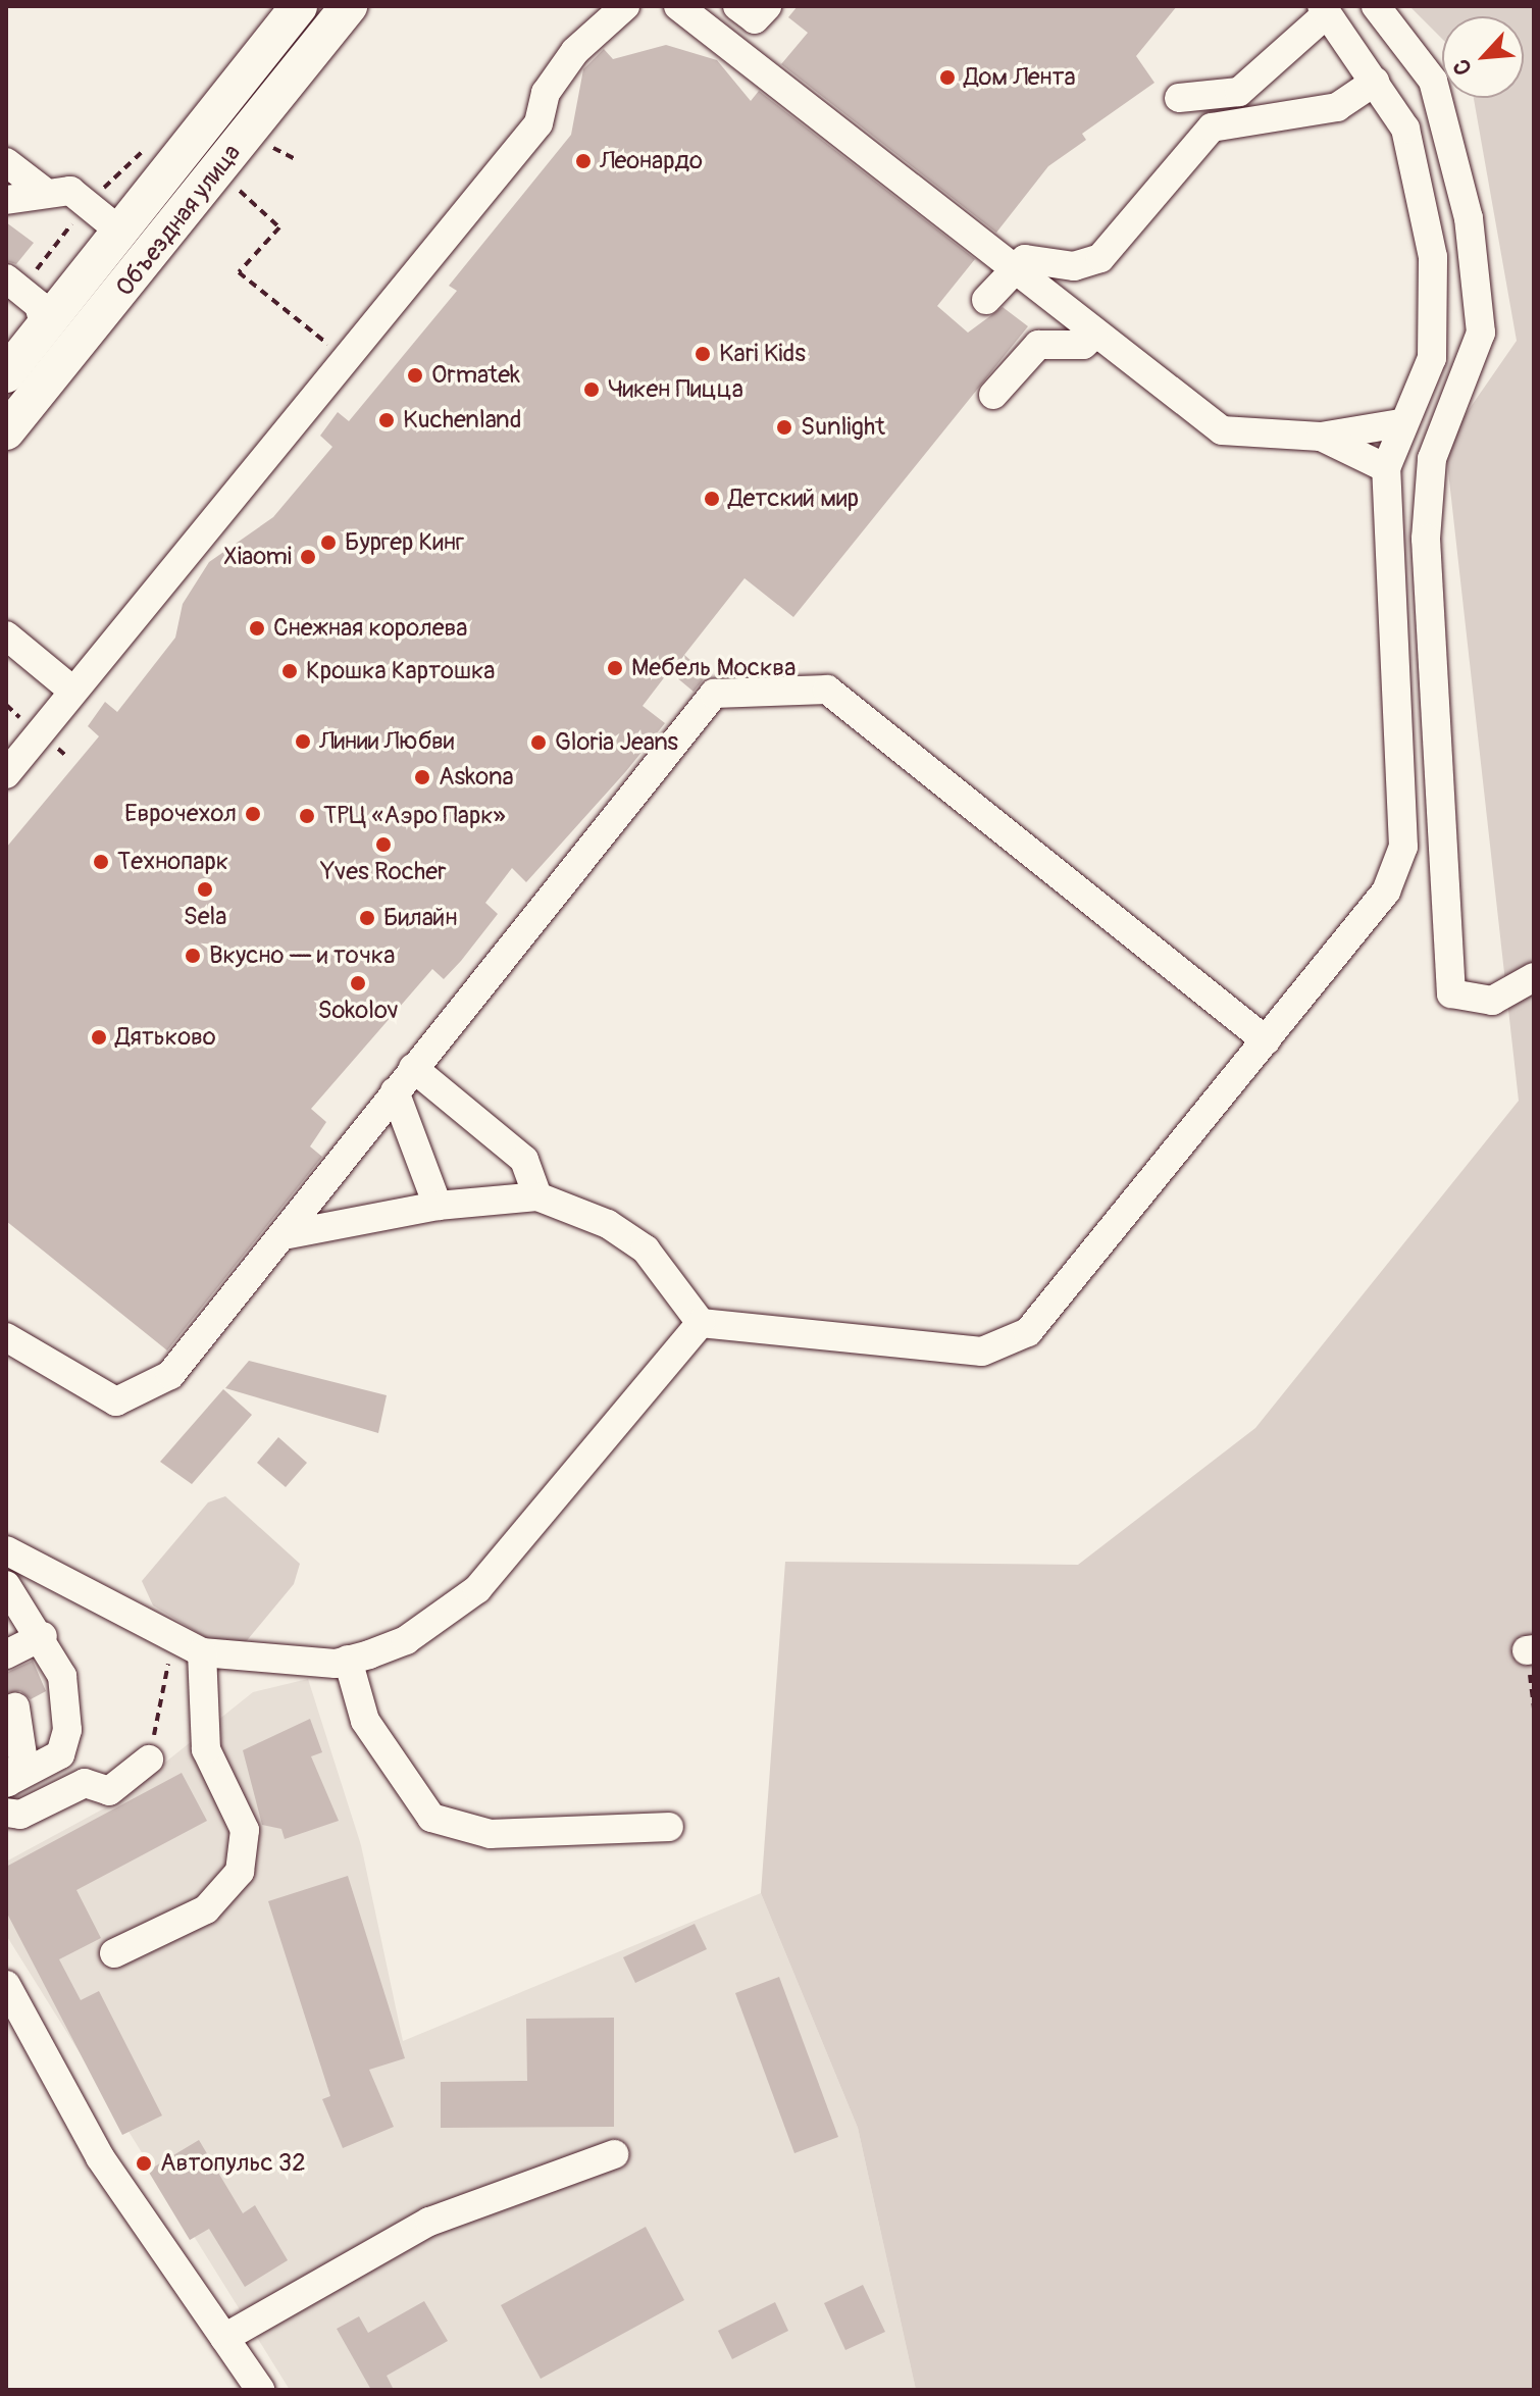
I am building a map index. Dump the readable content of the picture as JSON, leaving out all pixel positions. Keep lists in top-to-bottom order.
{
  "streets": {
    "main road": ["Объездная улица"]
  },
  "places": [
    "Дом Лента",
    "Леонардо",
    "Kari Kids",
    "Ormatek",
    "Чикен Пицца",
    "Kuchenland",
    "Sunlight",
    "Детский мир",
    "Бургер Кинг",
    "Xiaomi",
    "Снежная королева",
    "Мебель Москва",
    "Крошка Картошка",
    "Линии Любви",
    "Gloria Jeans",
    "Askona",
    "Еврочехол",
    "ТРЦ «Аэро Парк»",
    "Yves Rocher",
    "Технопарк",
    "Sela",
    "Билайн",
    "Вкусно — и точка",
    "Sokolov",
    "Дятьково",
    "Автопульс 32"
  ],
  "north": "bottom left"
}
